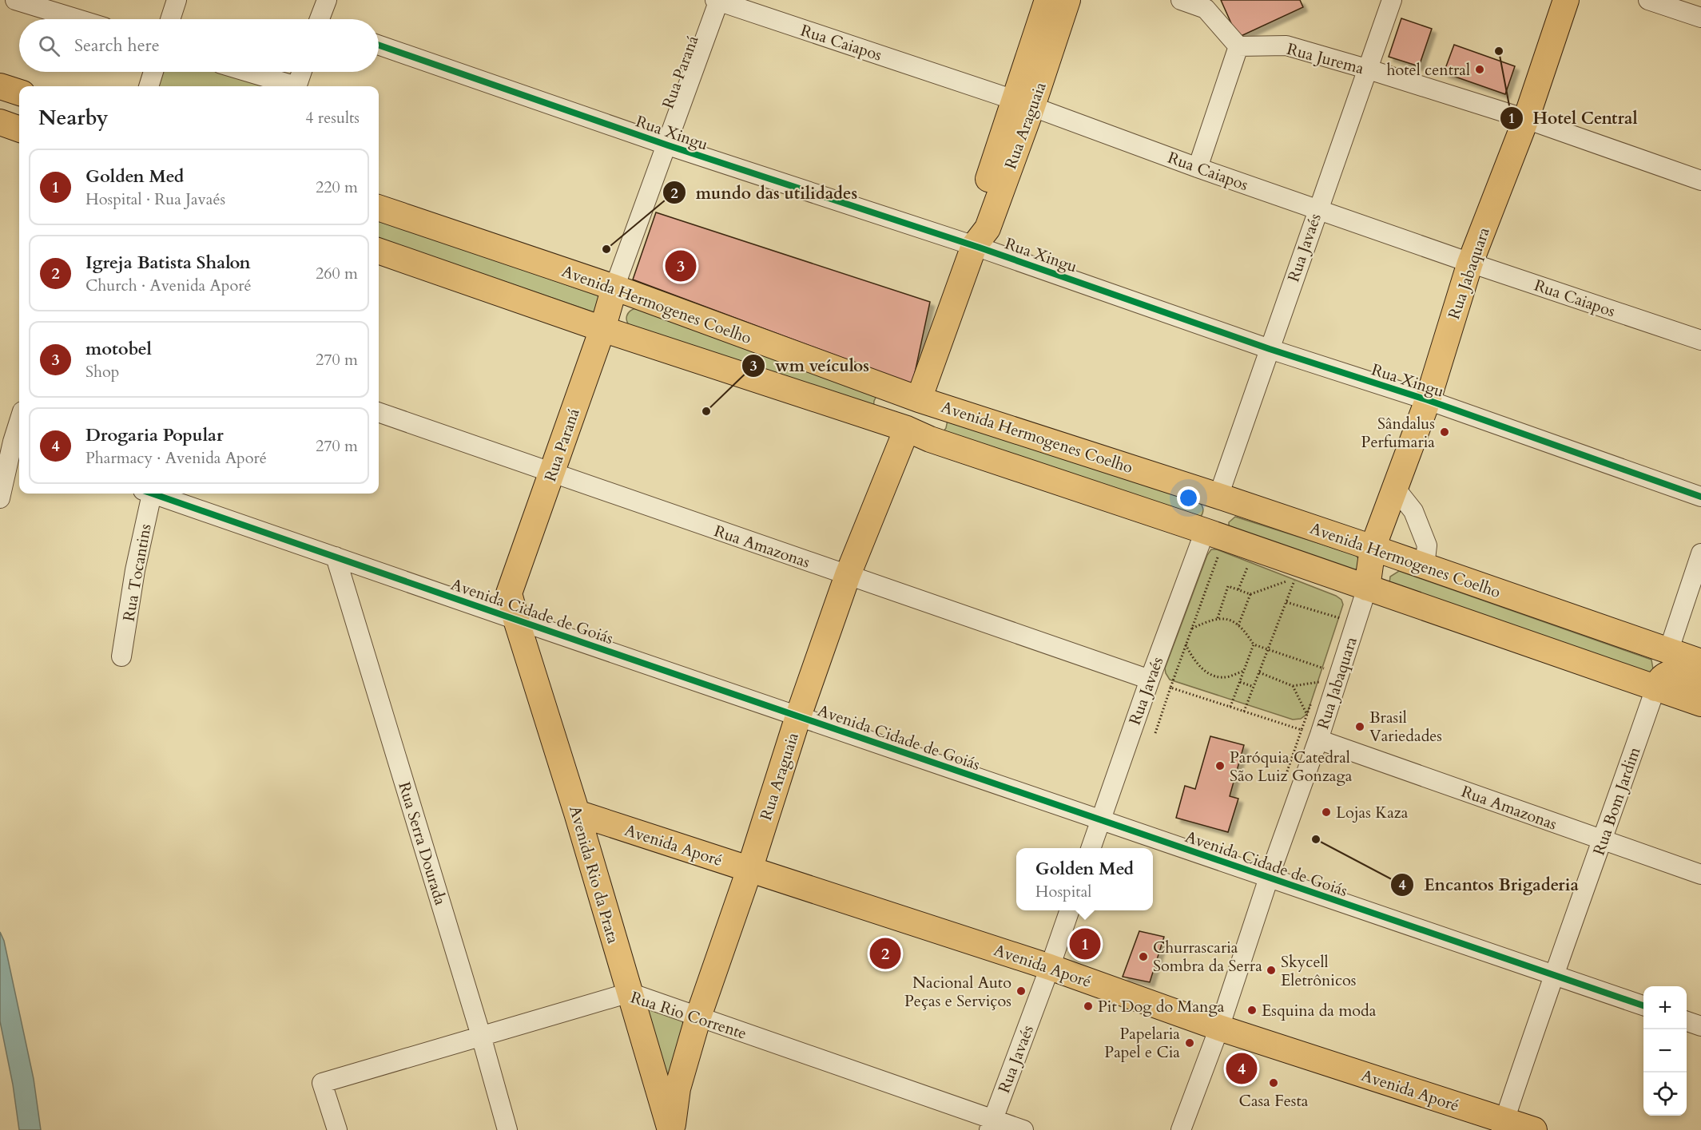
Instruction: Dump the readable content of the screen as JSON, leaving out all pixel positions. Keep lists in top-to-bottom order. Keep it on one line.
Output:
{"streets":{"main road":["Rua Paraná","Rua Araguaia","Rua Jabaquara","Avenida Hermogenes Coelho","Avenida Aporé","Avenida Rio da Prata"],"street":["Rua Caiapos","Rua Jurema","Rua Xingu","Rua Javaés","Rua Amazonas","Rua Tocantins","Avenida Cidade de Goiás","Rua Bom Jardim","Rua Serra Dourada","Rua Rio Corrente"]},"crossings":[["Rua Caiapos","Rua Paraná"],["Rua Caiapos","Rua Araguaia"],["Rua Caiapos","Rua Javaés"],["Rua Caiapos","Rua Jabaquara"],["Rua Jurema","Rua Javaés"],["Rua Jurema","Rua Jabaquara"],["Rua Paraná","Rua Xingu"],["Rua Paraná","Avenida Hermogenes Coelho"],["Rua Paraná","Rua Amazonas"],["Rua Paraná","Avenida Cidade de Goiás"],["Rua Paraná","Avenida Rio da Prata"],["Rua Araguaia","Rua Xingu"],["Rua Araguaia","Avenida Hermogenes Coelho"],["Rua Araguaia","Rua Amazonas"],["Rua Araguaia","Avenida Cidade de Goiás"],["Rua Araguaia","Avenida Aporé"],["Rua Araguaia","Avenida Rio da Prata"],["Rua Araguaia","Rua Rio Corrente"],["Rua Xingu","Rua Javaés"],["Rua Xingu","Rua Jabaquara"],["Rua Javaés","Avenida Hermogenes Coelho"],["Rua Javaés","Rua Amazonas"],["Rua Javaés","Avenida Cidade de Goiás"],["Rua Javaés","Avenida Aporé"],["Rua Javaés","Rua Rio Corrente"],["Rua Jabaquara","Avenida Hermogenes Coelho"],["Rua Jabaquara","Rua Amazonas"],["Rua Jabaquara","Avenida Cidade de Goiás"],["Rua Jabaquara","Avenida Aporé"],["Rua Amazonas","Rua Bom Jardim"],["Avenida Cidade de Goiás","Rua Bom Jardim"],["Avenida Cidade de Goiás","Rua Serra Dourada"],["Avenida Cidade de Goiás","Avenida Rio da Prata"],["Rua Bom Jardim","Avenida Aporé"],["Rua Serra Dourada","Rua Rio Corrente"],["Avenida Aporé","Avenida Rio da Prata"],["Avenida Rio da Prata","Rua Rio Corrente"]],"places":["Hotel Central","hotel central","mundo das utilidades","wm veículos","Sândalus Perfumaria","Brasil Variedades","Paróquia Catedral São Luiz Gonzaga","Lojas Kaza","Encantos Brigaderia","Churrascaria Sombra da Serra","Skycell Eletrônicos","Nacional Auto Peças e Serviços","Pit Dog do Manga","Esquina da moda","Papelaria Papel e Cia","Casa Festa"],"page":{"search":"Search here","heading":["Nearby","4 results"],"list":[{"mark":"1","name":"Golden Med","note":"Hospital · Rua Javaés","value":"220 m"},{"mark":"2","name":"Igreja Batista Shalon","note":"Church · Avenida Aporé","value":"260 m"},{"mark":"3","name":"motobel","note":"Shop","value":"270 m"},{"mark":"4","name":"Drogaria Popular","note":"Pharmacy · Avenida Aporé","value":"270 m"}],"pins":["3","1","2","4"],"popup":["Golden Med","Hospital"],"map_buttons":["+","−"]}}
